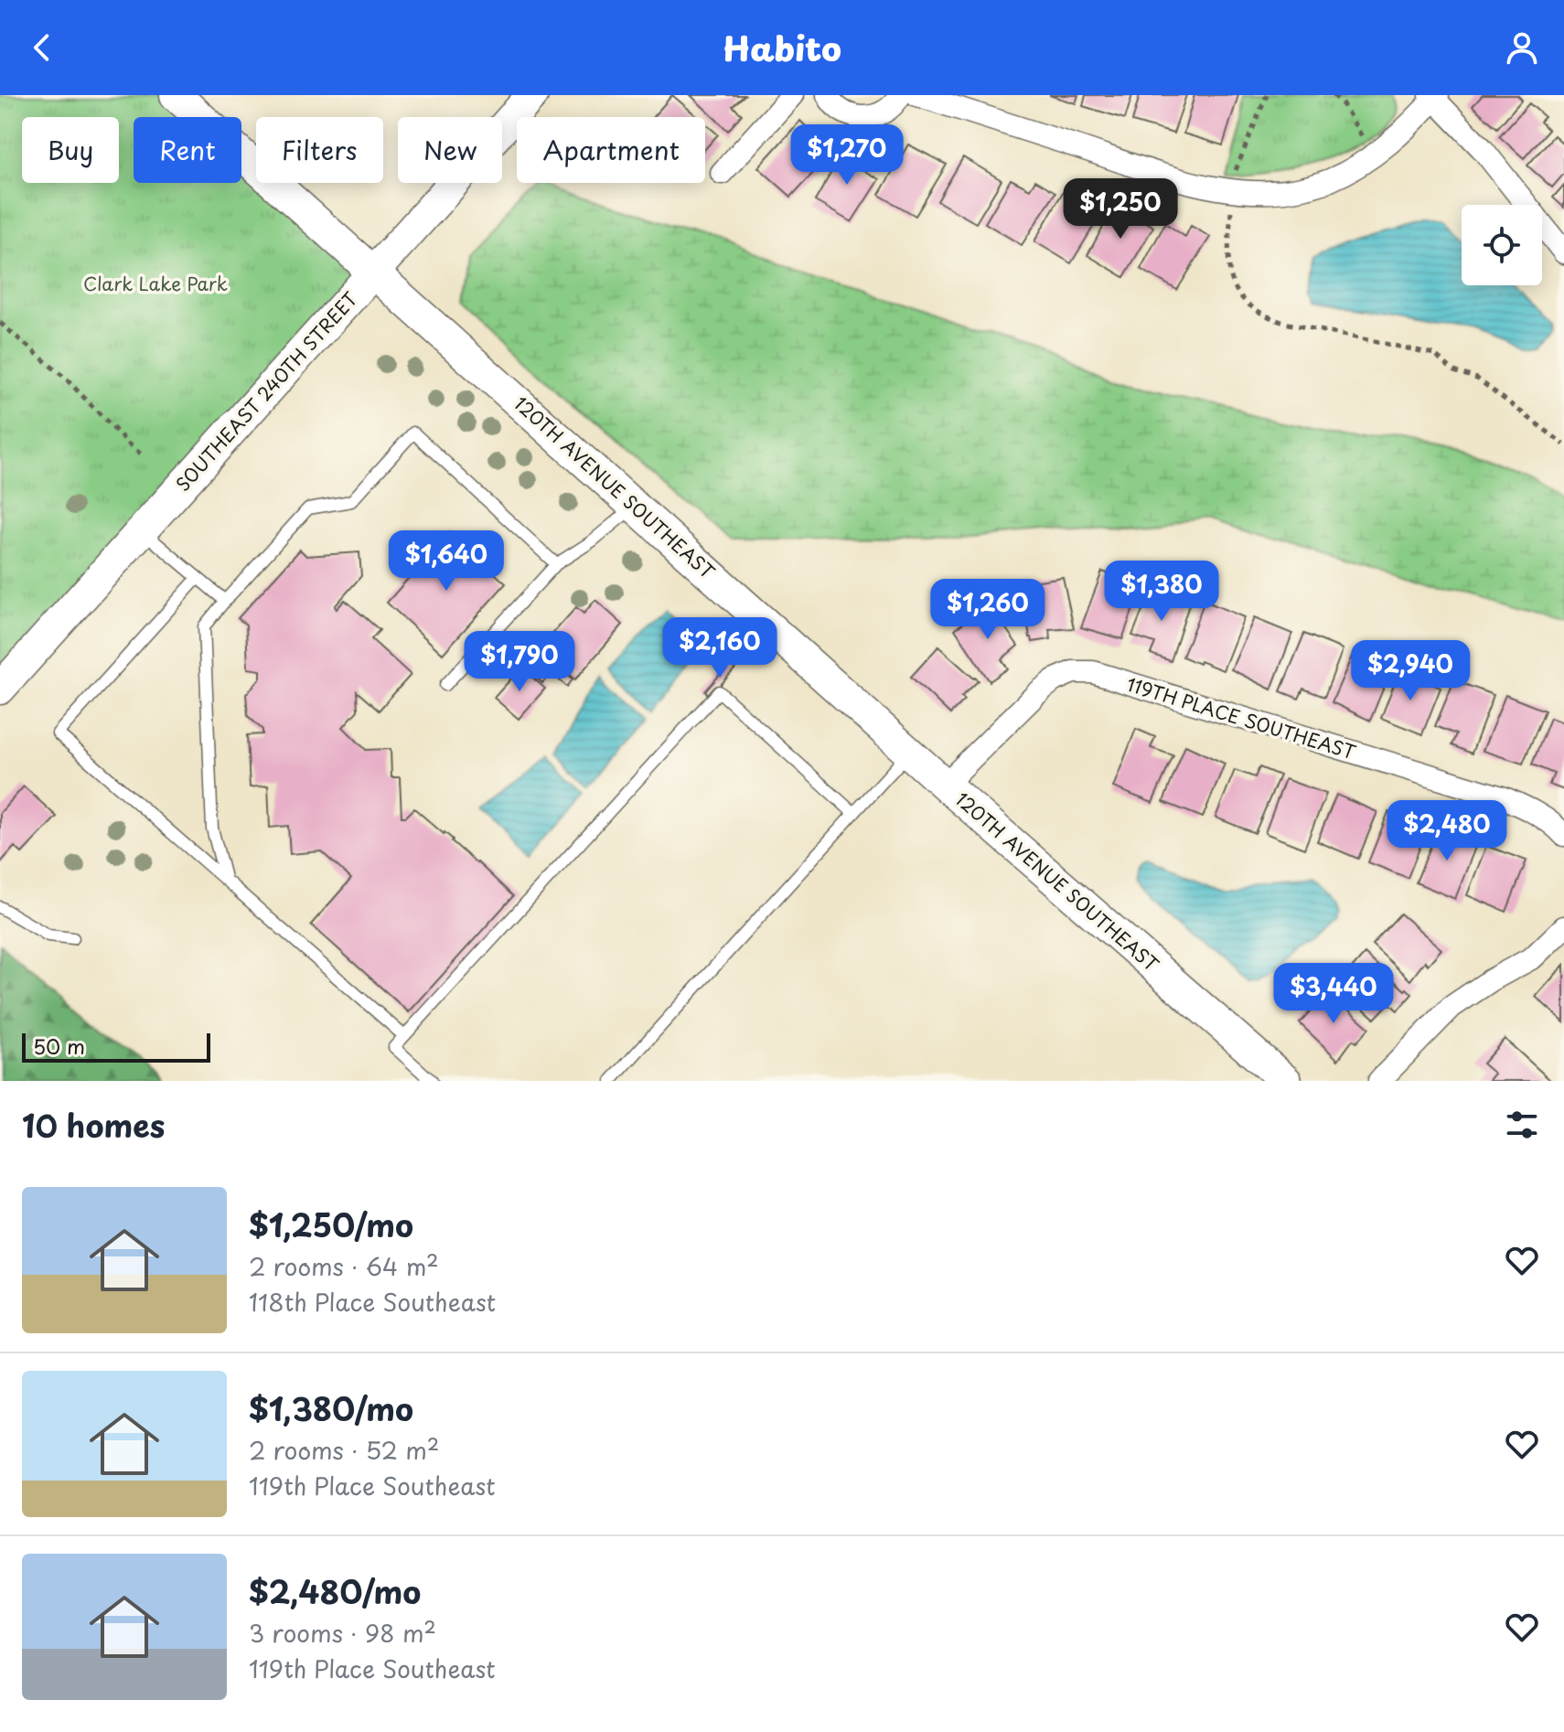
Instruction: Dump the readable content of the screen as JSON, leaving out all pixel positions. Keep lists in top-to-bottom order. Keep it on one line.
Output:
{"streets":{"street":["SOUTHEAST 240TH STREET","120TH AVENUE SOUTHEAST","119TH PLACE SOUTHEAST"]},"crossings":[["SOUTHEAST 240TH STREET","120TH AVENUE SOUTHEAST"],["120TH AVENUE SOUTHEAST","119TH PLACE SOUTHEAST"]],"parks":["Clark Lake Park"],"scale_bar":"50 m","page":{"header":"Habito","chip":["Buy","Rent","Filters","New","Apartment"],"price":["$1,270","$1,250","$1,640","$1,380","$1,260","$2,160","$1,790","$2,940","$2,480","$3,440"],"scale":"50 m","heading":"10 homes","list":[{"name":"$1,250/mo","note":"2 rooms · 64 m² · 118th Place Southeast"},{"name":"$1,380/mo","note":"2 rooms · 52 m² · 119th Place Southeast"},{"name":"$2,480/mo","note":"3 rooms · 98 m² · 119th Place Southeast"}]}}
